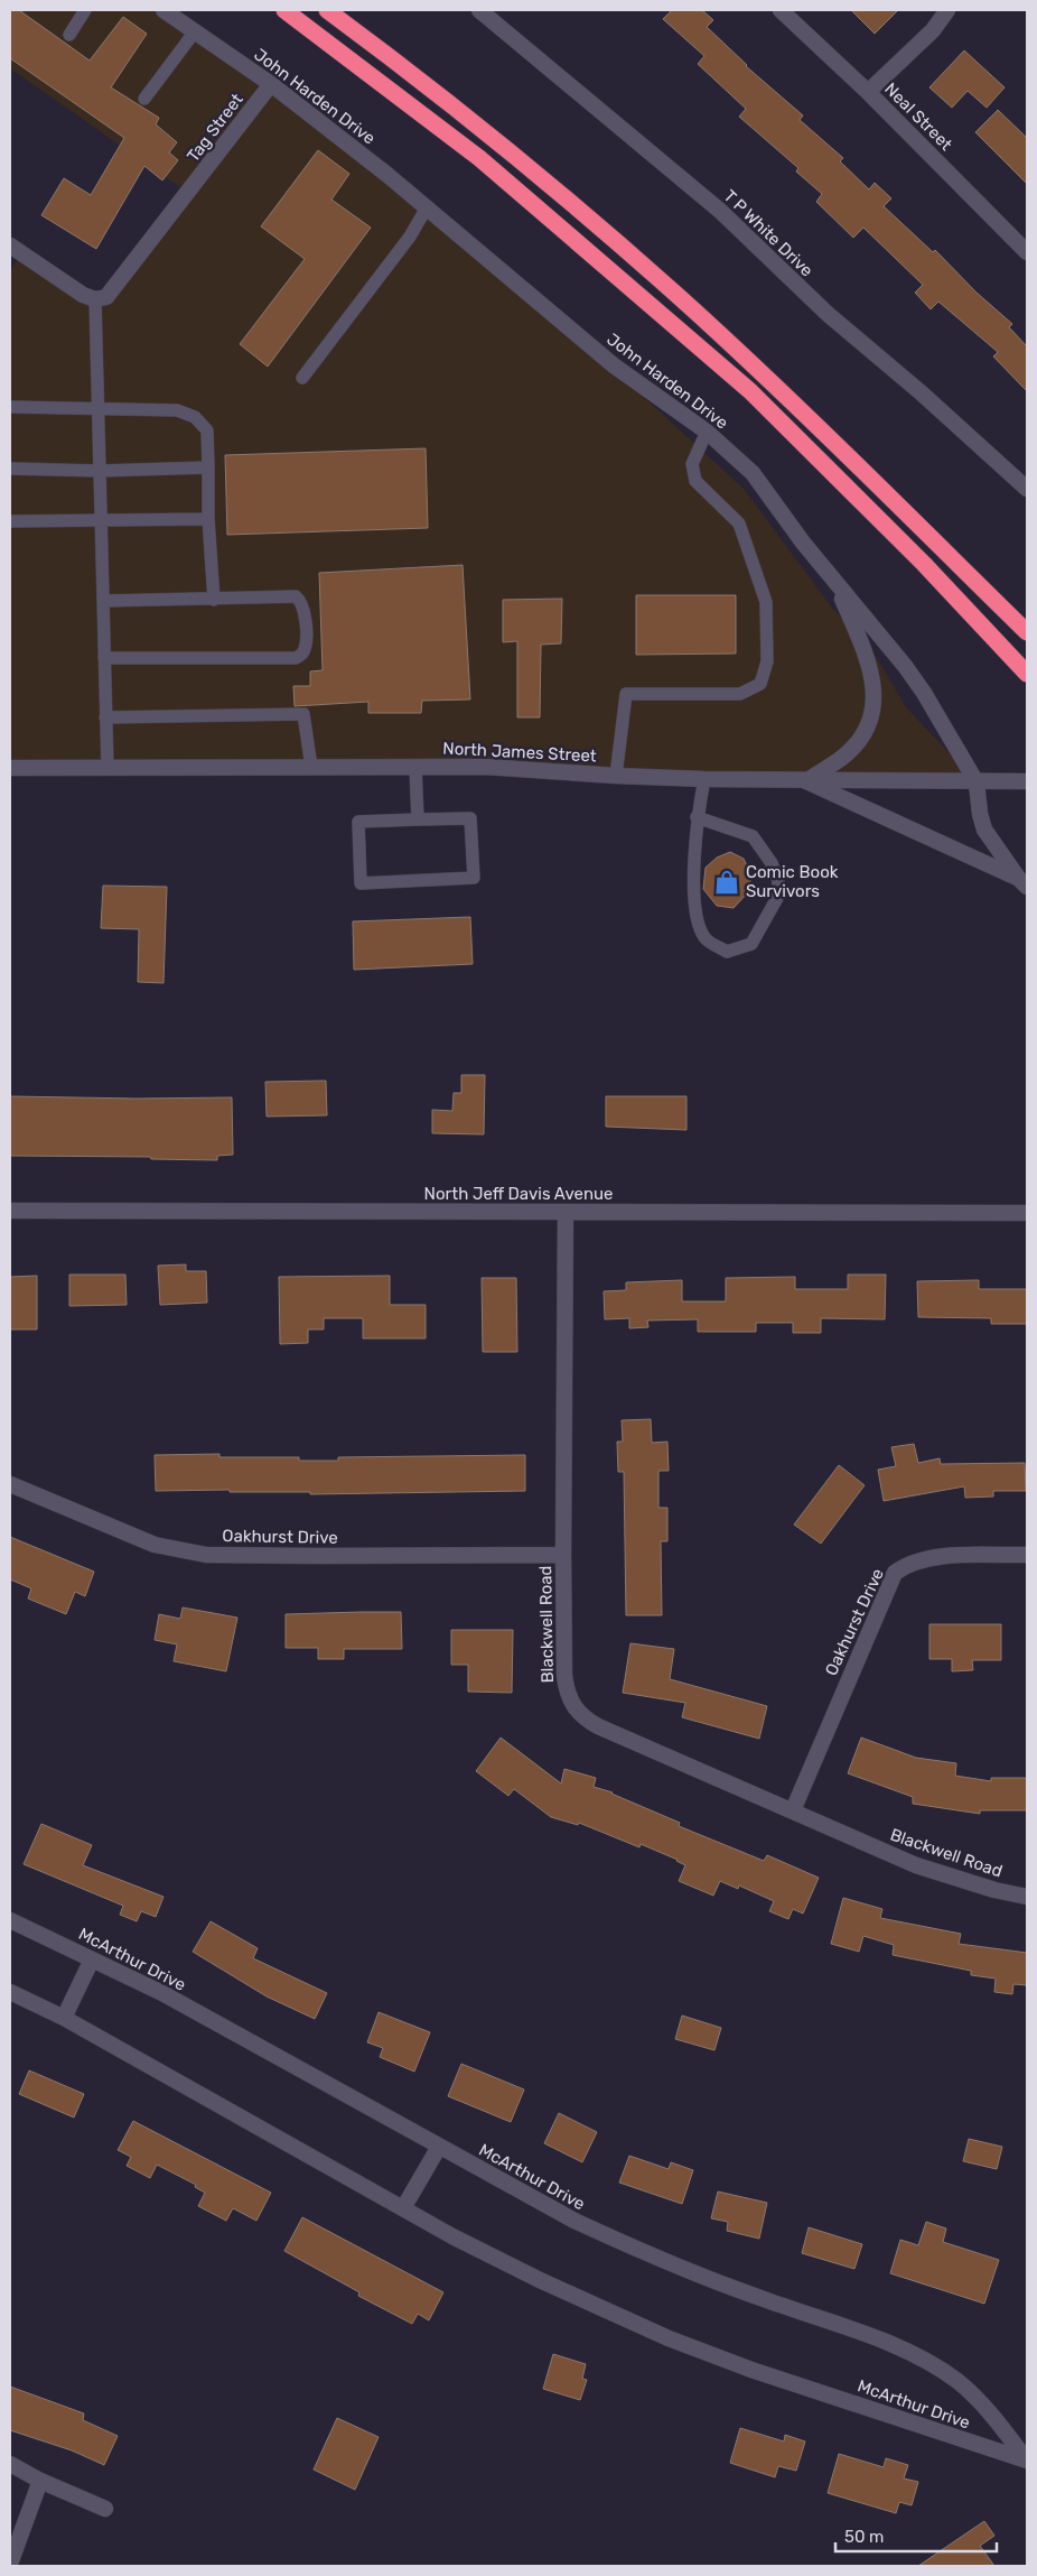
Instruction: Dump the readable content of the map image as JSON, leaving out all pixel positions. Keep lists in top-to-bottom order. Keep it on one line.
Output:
{"streets":{"street":["John Harden Drive","Neal Street","Tag Street","T P White Drive","North James Street","North Jeff Davis Avenue","Oakhurst Drive","Blackwell Road","McArthur Drive"]},"crossings":[["John Harden Drive","Tag Street"],["John Harden Drive","North James Street"],["North Jeff Davis Avenue","Blackwell Road"],["Oakhurst Drive","Blackwell Road"]],"places":{"shop":["Comic Book Survivors"]},"scale_bar":"50 m"}
